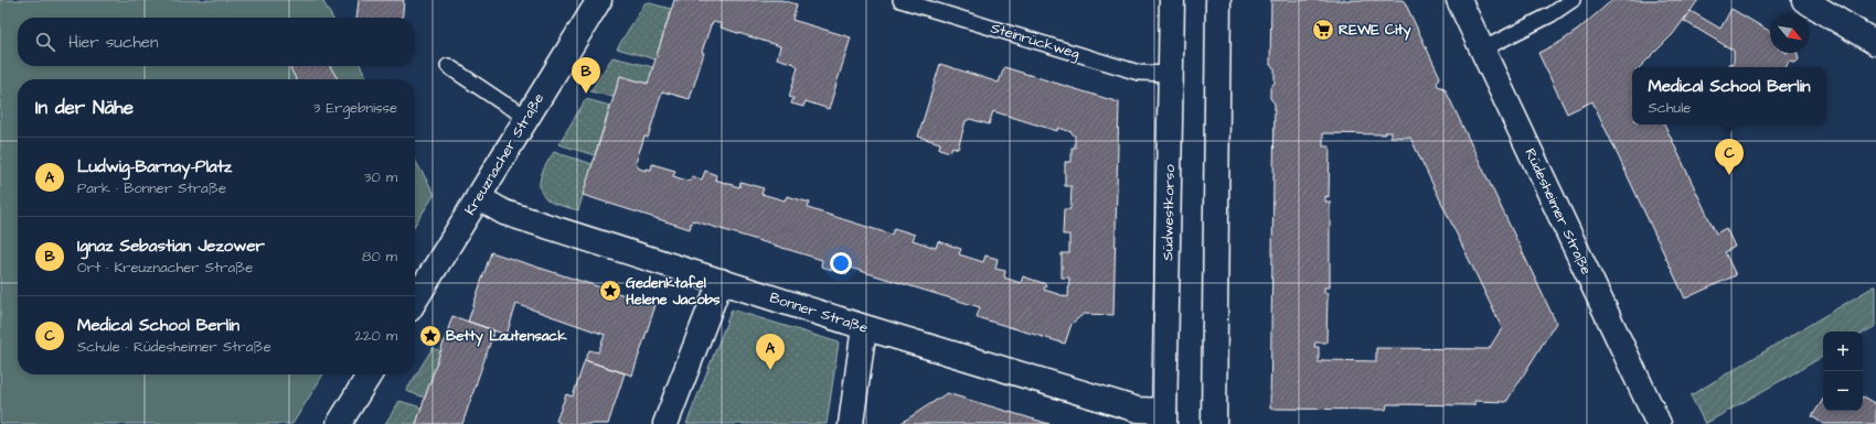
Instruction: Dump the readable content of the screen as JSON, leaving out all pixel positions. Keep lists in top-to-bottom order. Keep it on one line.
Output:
{"streets":{"street":["Kreuznacher Straße","Rüdesheimer Straße","Südwestkorso","Bonner Straße"],"lane":["Steinrückweg"]},"crossings":[["Steinrückweg","Südwestkorso"],["Kreuznacher Straße","Bonner Straße"],["Südwestkorso","Bonner Straße"]],"places":{"supermarket":["REWE City"],"place":["Gedenktafel Helene Jacobs","Betty Lautensack"]},"north":"bottom right","page":{"search":"Hier suchen","pins":["B","C","A"],"popup":["Medical School Berlin","Schule"],"heading":["In der Nähe","3 Ergebnisse"],"list":[{"mark":"A","name":"Ludwig-Barnay-Platz","note":"Park · Bonner Straße","value":"30 m"},{"mark":"B","name":"Ignaz Sebastian Jezower","note":"Ort · Kreuznacher Straße","value":"80 m"},{"mark":"C","name":"Medical School Berlin","note":"Schule · Rüdesheimer Straße","value":"220 m"}],"map_buttons":["+","−"]}}
